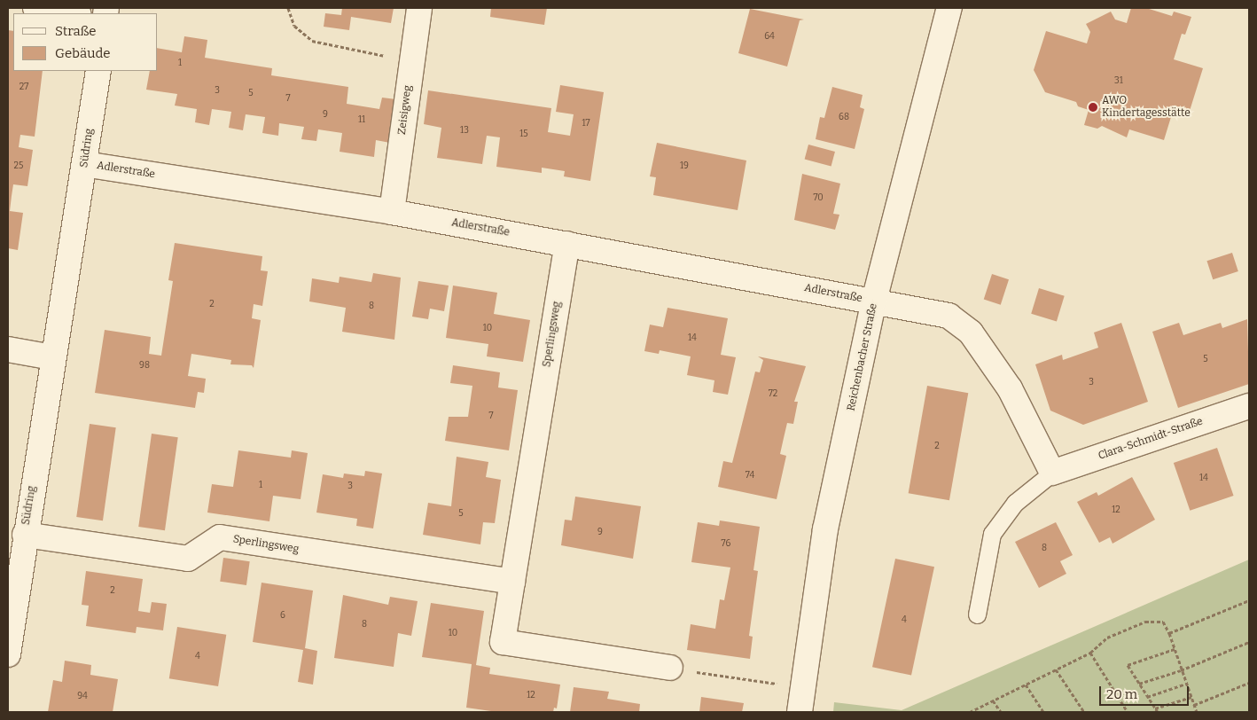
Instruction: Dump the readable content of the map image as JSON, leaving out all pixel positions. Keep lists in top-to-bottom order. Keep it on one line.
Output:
{"streets":{"street":["Zeisigweg","Südring","Adlerstraße","Sperlingsweg","Reichenbacher Straße","Clara-Schmidt-Straße"]},"crossings":[["Zeisigweg","Adlerstraße"],["Südring","Adlerstraße"],["Südring","Sperlingsweg"],["Adlerstraße","Sperlingsweg"],["Adlerstraße","Reichenbacher Straße"]],"places":["AWO Kindertagesstätte"],"house_numbers":["64","1","31","27","3","5","7","9","68","11","17","13","15","25","19","70","2","8","10","14","5","98","3","72","7","2","74","14","1","3","12","5","9","76","8","2","6","4","8","10","4","12","94"],"legend":["Straße","Gebäude"],"scale_bar":"20 m"}
